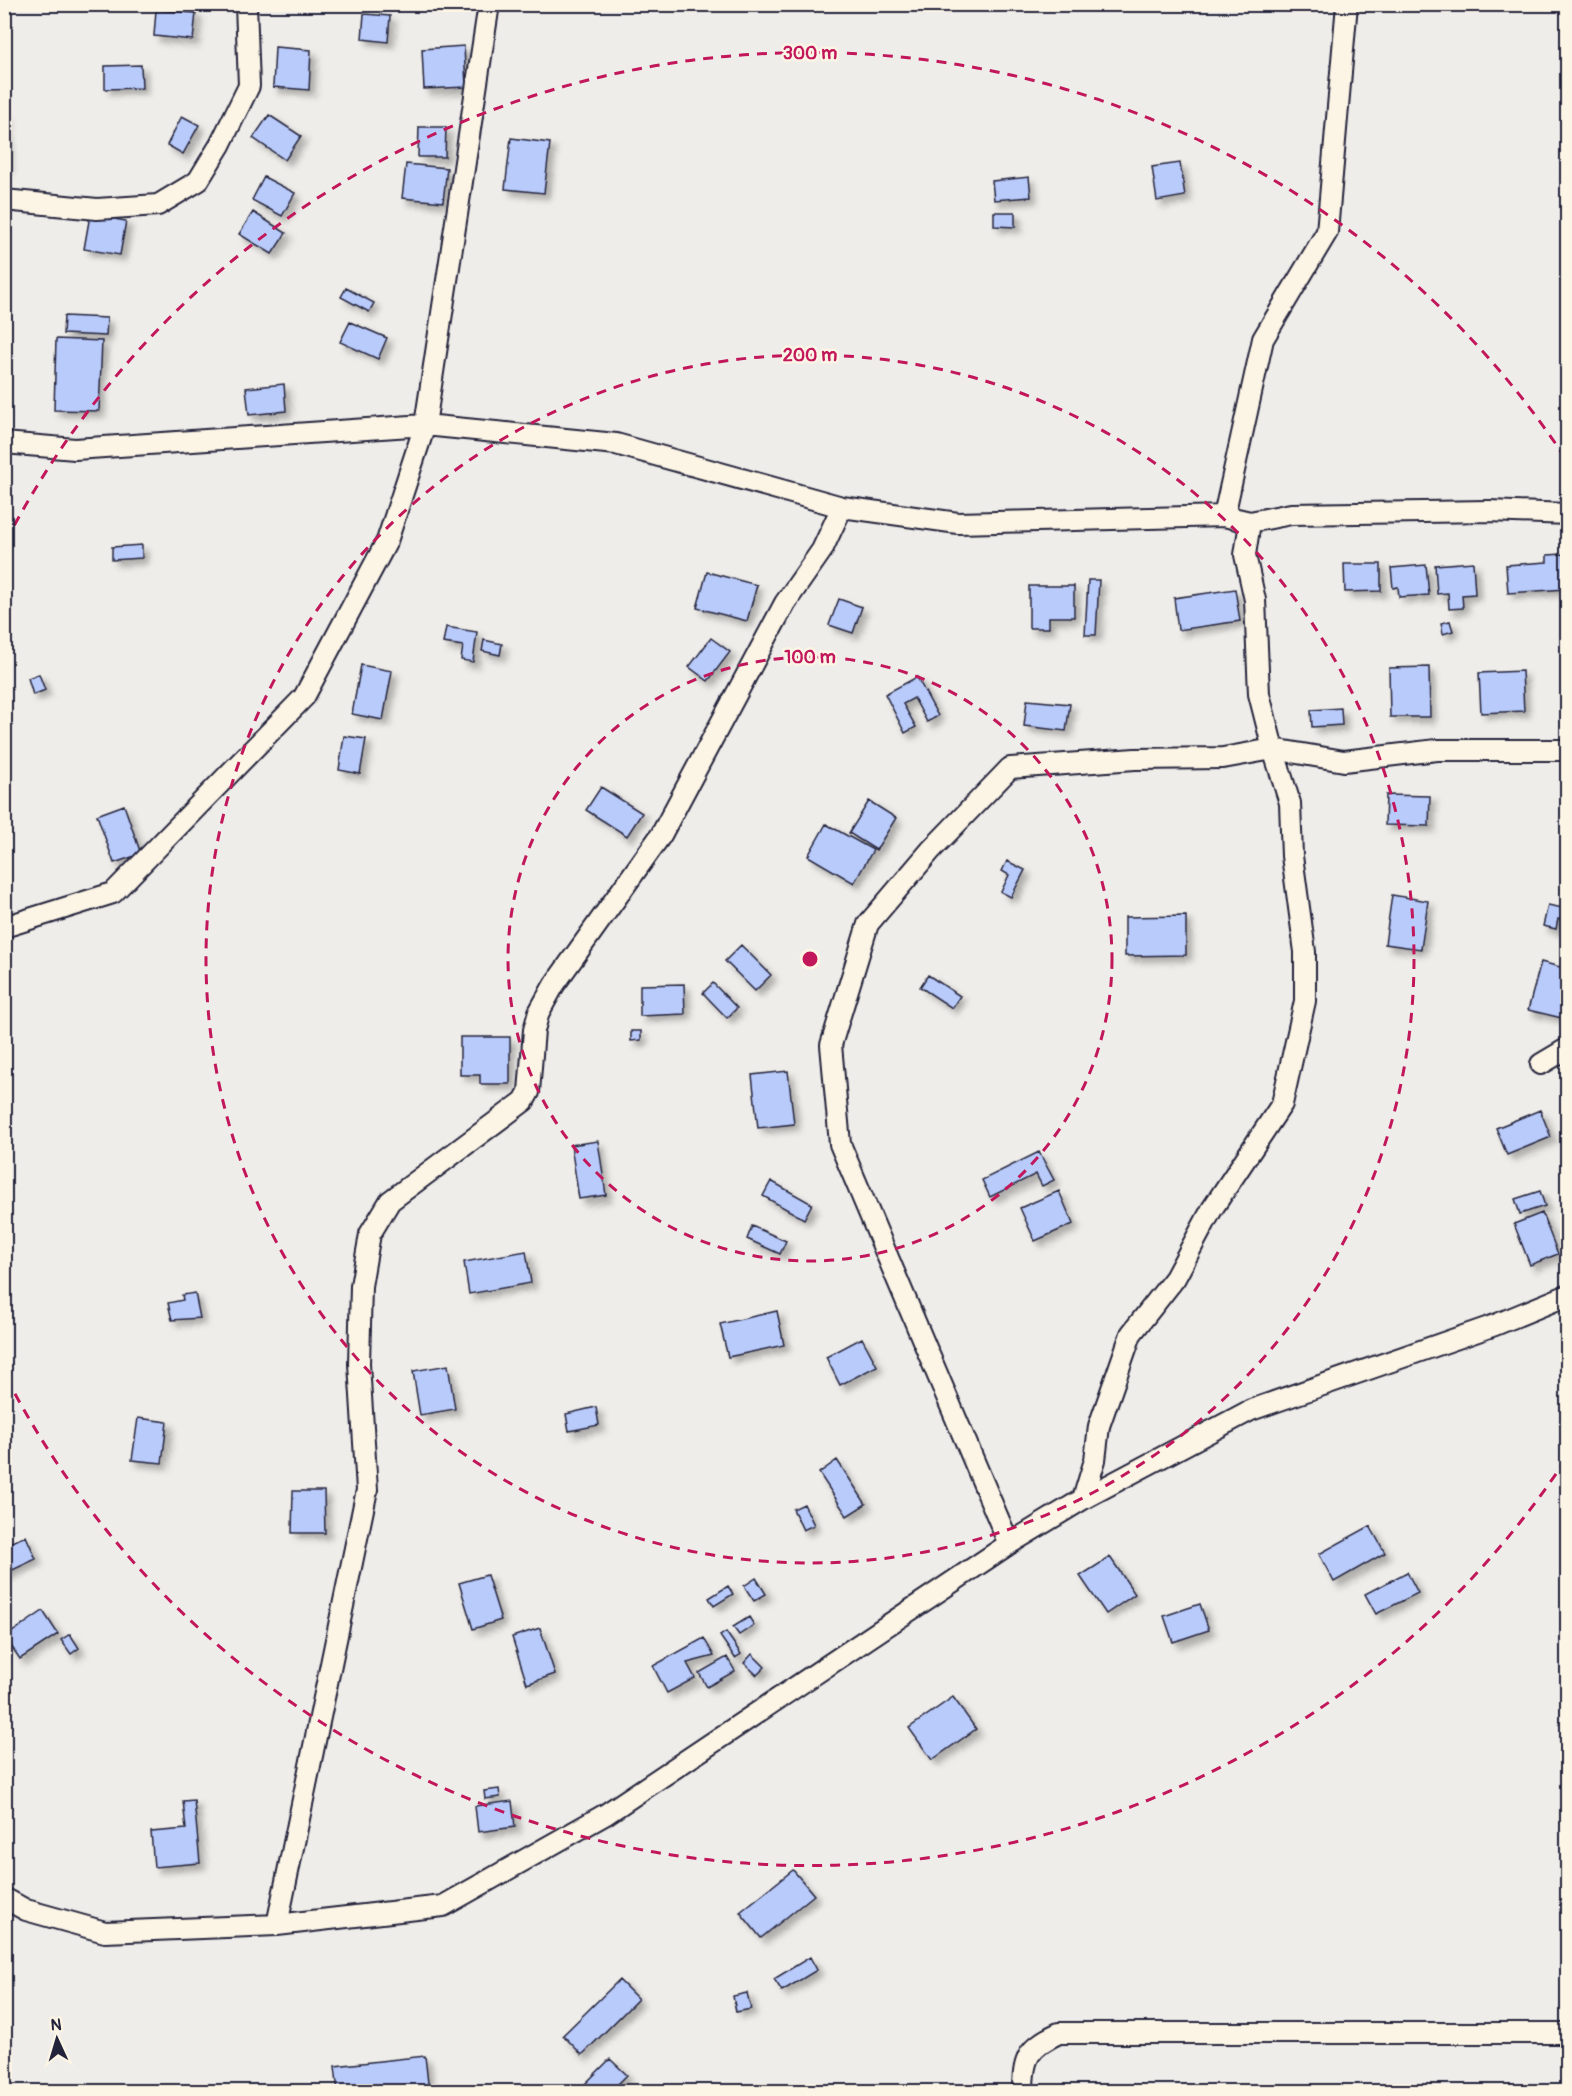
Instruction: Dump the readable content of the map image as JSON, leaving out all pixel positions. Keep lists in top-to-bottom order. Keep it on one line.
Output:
{"north":"top","rings":["300 m","200 m","100 m"]}
